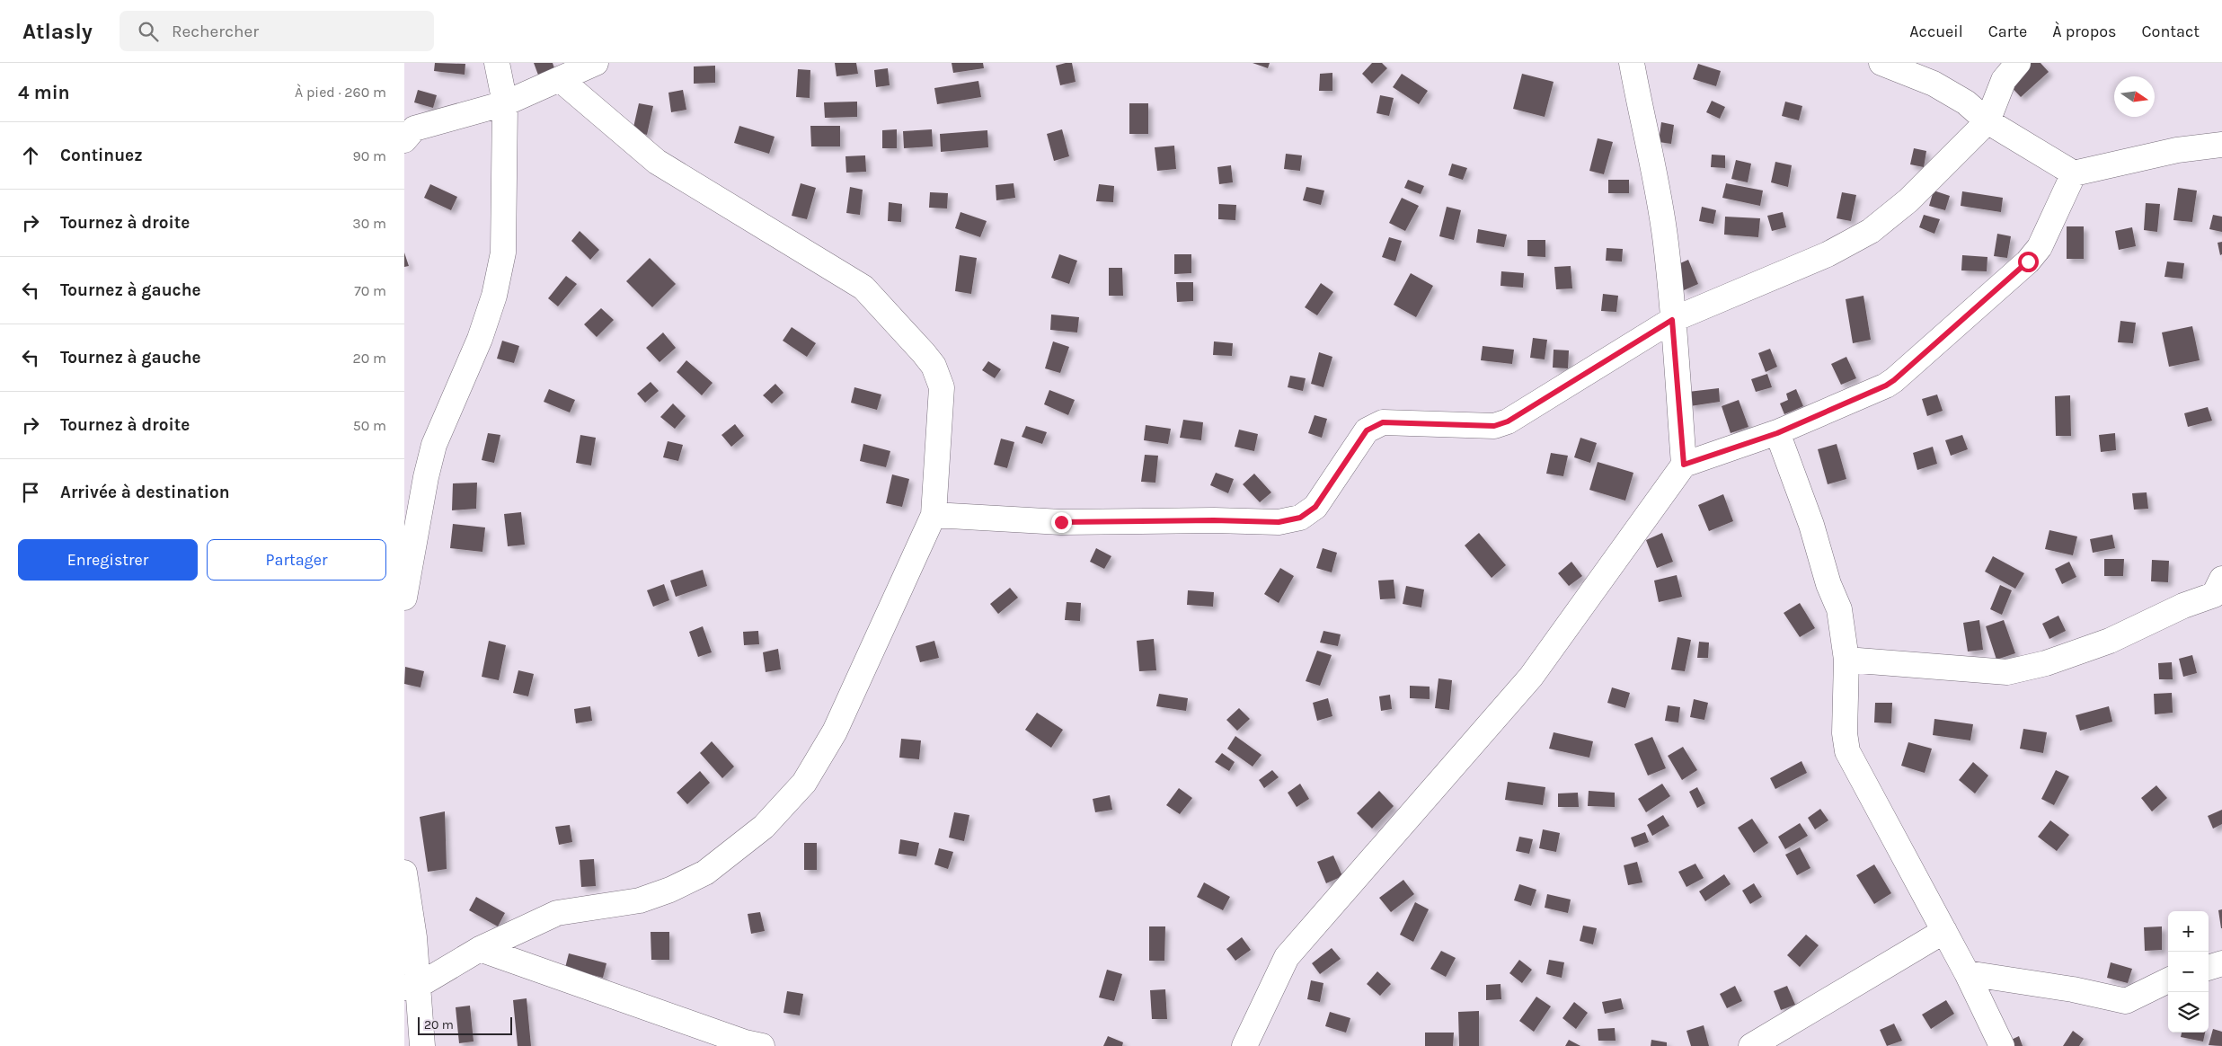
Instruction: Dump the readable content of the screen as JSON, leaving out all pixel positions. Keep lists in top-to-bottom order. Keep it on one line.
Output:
{"scale_bar":"20 m","north":"right","page":{"header":"Atlasly","search":"Rechercher","nav":["Accueil","Carte","À propos","Contact"],"heading":["4 min","À pied · 260 m"],"list":[["Continuez","90 m"],["Tournez à droite","30 m"],["Tournez à gauche","70 m"],["Tournez à gauche","20 m"],["Tournez à droite","50 m"],"Arrivée à destination"],"buttons":["Enregistrer","Partager"],"map_buttons":["+","−"],"scale":"20 m"}}
